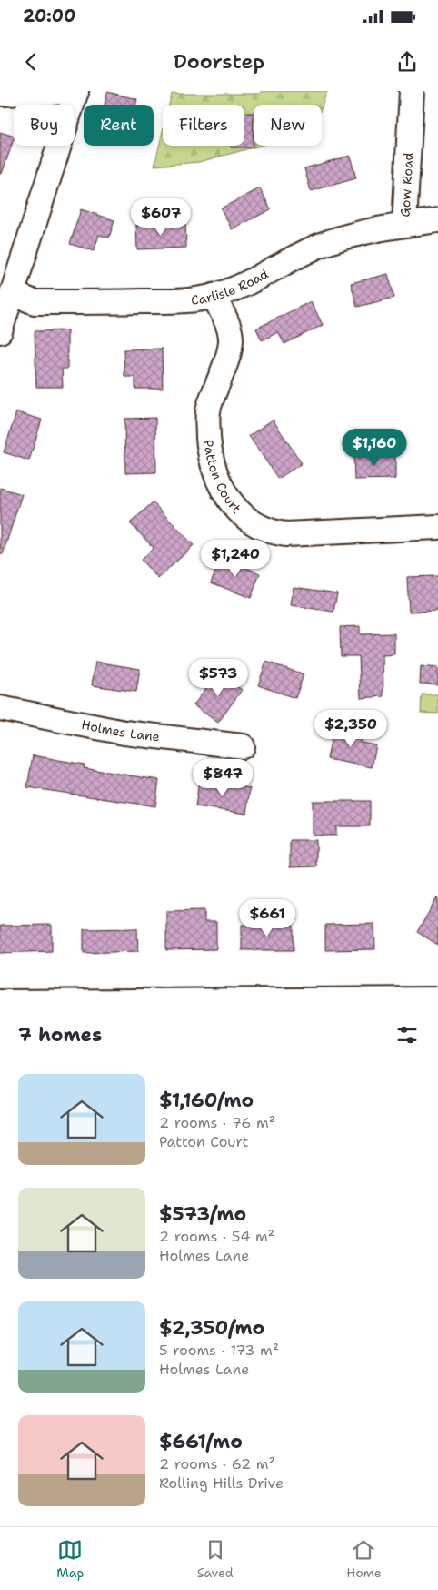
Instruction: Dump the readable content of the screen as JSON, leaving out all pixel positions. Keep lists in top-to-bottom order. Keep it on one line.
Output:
{"streets":{"street":["Gow Road","Carlisle Road","Patton Court","Holmes Lane"]},"crossings":[["Gow Road","Carlisle Road"],["Carlisle Road","Patton Court"]],"page":{"status":"20:00","header":"Doorstep","chip":["Buy","Rent","Filters","New"],"price":["$607","$1,160","$1,240","$573","$2,350","$847","$661"],"heading":"7 homes","list":[{"name":"$1,160/mo","note":"2 rooms · 76 m² · Patton Court"},{"name":"$573/mo","note":"2 rooms · 54 m² · Holmes Lane"},{"name":"$2,350/mo","note":"5 rooms · 173 m² · Holmes Lane"},{"name":"$661/mo","note":"2 rooms · 62 m² · Rolling Hills Drive"}],"tabs":["Map","Saved","Home"]}}
